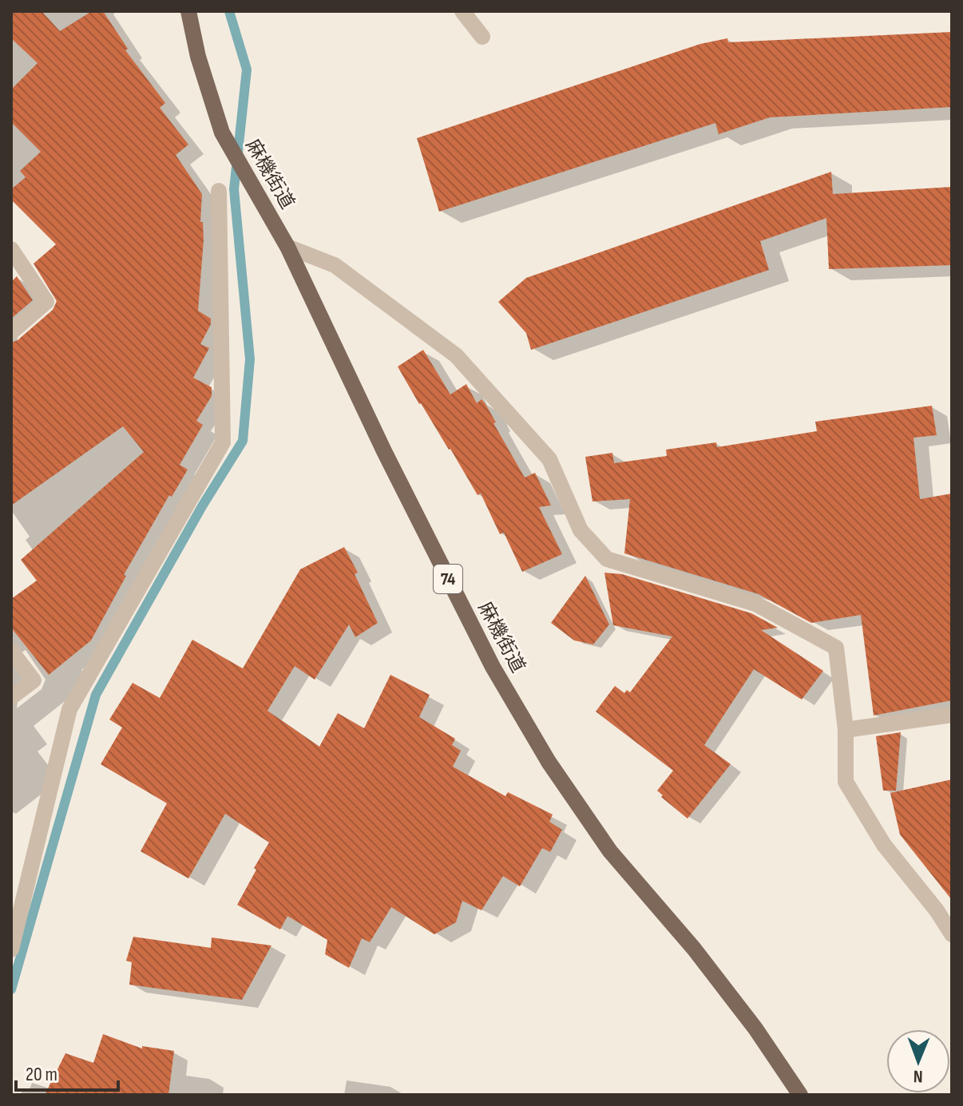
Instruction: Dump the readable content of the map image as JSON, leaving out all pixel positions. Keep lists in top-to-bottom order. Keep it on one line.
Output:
{"streets":{"main road":["麻機街道","74"]},"scale_bar":"20 m","north":"bottom"}
